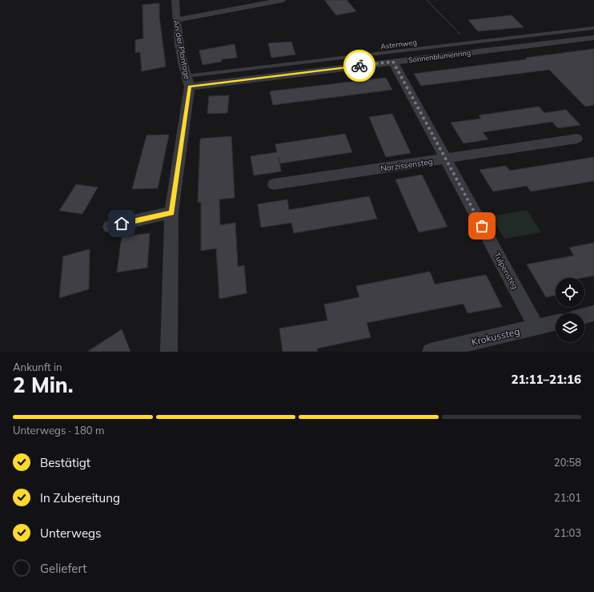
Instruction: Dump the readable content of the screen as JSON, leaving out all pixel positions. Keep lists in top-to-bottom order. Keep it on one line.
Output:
{"streets":{"street":["An der Plantage","Sonnenblumenring","Narzissensteg","Tulpensteg","Krokussteg"],"lane":["Asternweg"]},"crossings":[["Asternweg","An der Plantage"],["Asternweg","Sonnenblumenring"],["An der Plantage","Sonnenblumenring"],["Sonnenblumenring","Tulpensteg"],["Narzissensteg","Tulpensteg"],["Tulpensteg","Krokussteg"]],"page":{"heading":["2 Min.","Ankunft in","21:11–21:16"],"bar":"Unterwegs · 180 m","list":[["Bestätigt","20:58"],["In Zubereitung","21:01"],["Unterwegs","21:03"],"Geliefert"]}}
